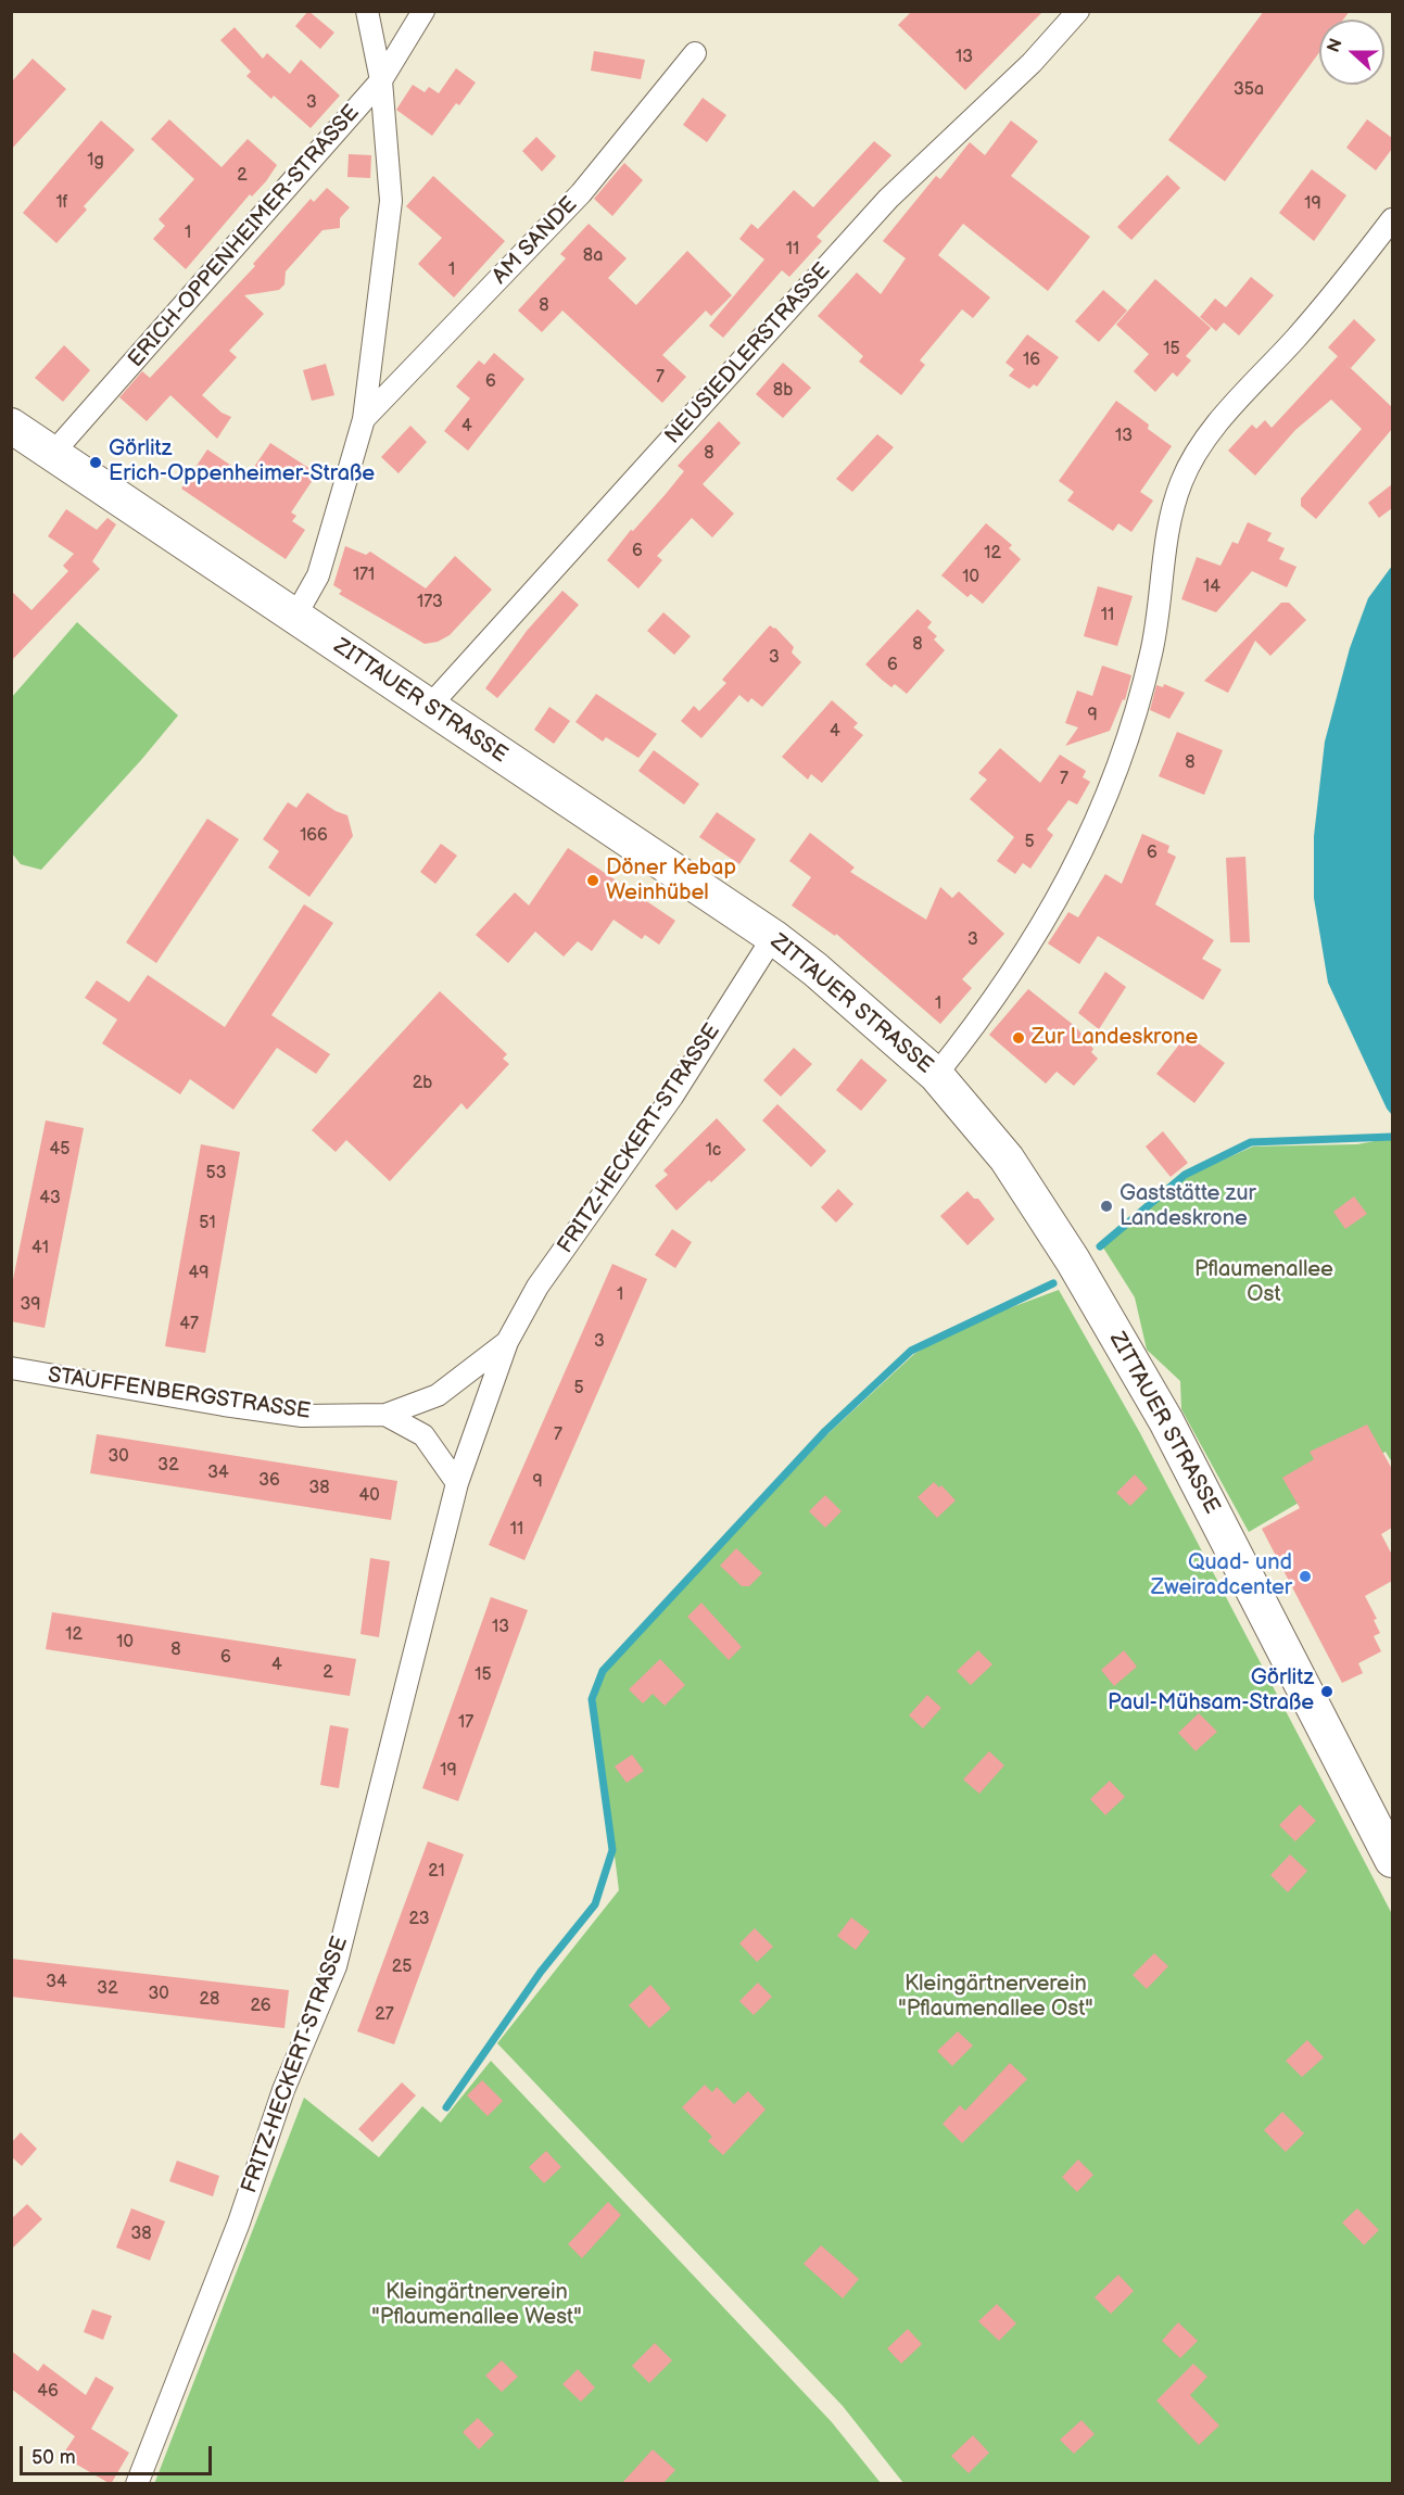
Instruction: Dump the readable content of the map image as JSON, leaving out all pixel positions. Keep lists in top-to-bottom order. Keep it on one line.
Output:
{"streets":{"main road":["ZITTAUER STRASSE"],"street":["ERICH-OPPENHEIMER-STRASSE","AM SANDE","NEUSIEDLERSTRASSE","FRITZ-HECKERT-STRASSE","STAUFFENBERGSTRASSE"]},"crossings":[["ERICH-OPPENHEIMER-STRASSE","AM SANDE"],["ERICH-OPPENHEIMER-STRASSE","ZITTAUER STRASSE"],["AM SANDE","ZITTAUER STRASSE"],["NEUSIEDLERSTRASSE","ZITTAUER STRASSE"],["ZITTAUER STRASSE","FRITZ-HECKERT-STRASSE"],["FRITZ-HECKERT-STRASSE","STAUFFENBERGSTRASSE"]],"parks":["Pflaumenallee Ost","Kleingärtnerverein \"Pflaumenallee Ost\"","Kleingärtnerverein \"Pflaumenallee West\""],"places":["Görlitz Erich-Oppenheimer-Straße","Döner Kebap Weinhübel","Zur Landeskrone","Gaststätte zur Landeskrone","Quad- und Zweiradcenter","Görlitz Paul-Mühsam-Straße"],"house_numbers":["13","35a","3","1g","2","1f","19","1","11","8a","1","8","15","16","7","6","8b","4","13","8","6","12","171","10","14","173","11","8","3","6","9","4","8","7","166","5","6","3","1","2b","45","1c","53","43","51","41","49","1","39","47","3","5","7","30","32","34","36","9","38","40","11","13","12","10","8","6","4","2","15","17","19","21","23","25","34","32","30","28","26","27","38","46"],"scale_bar":"50 m","north":"left"}
